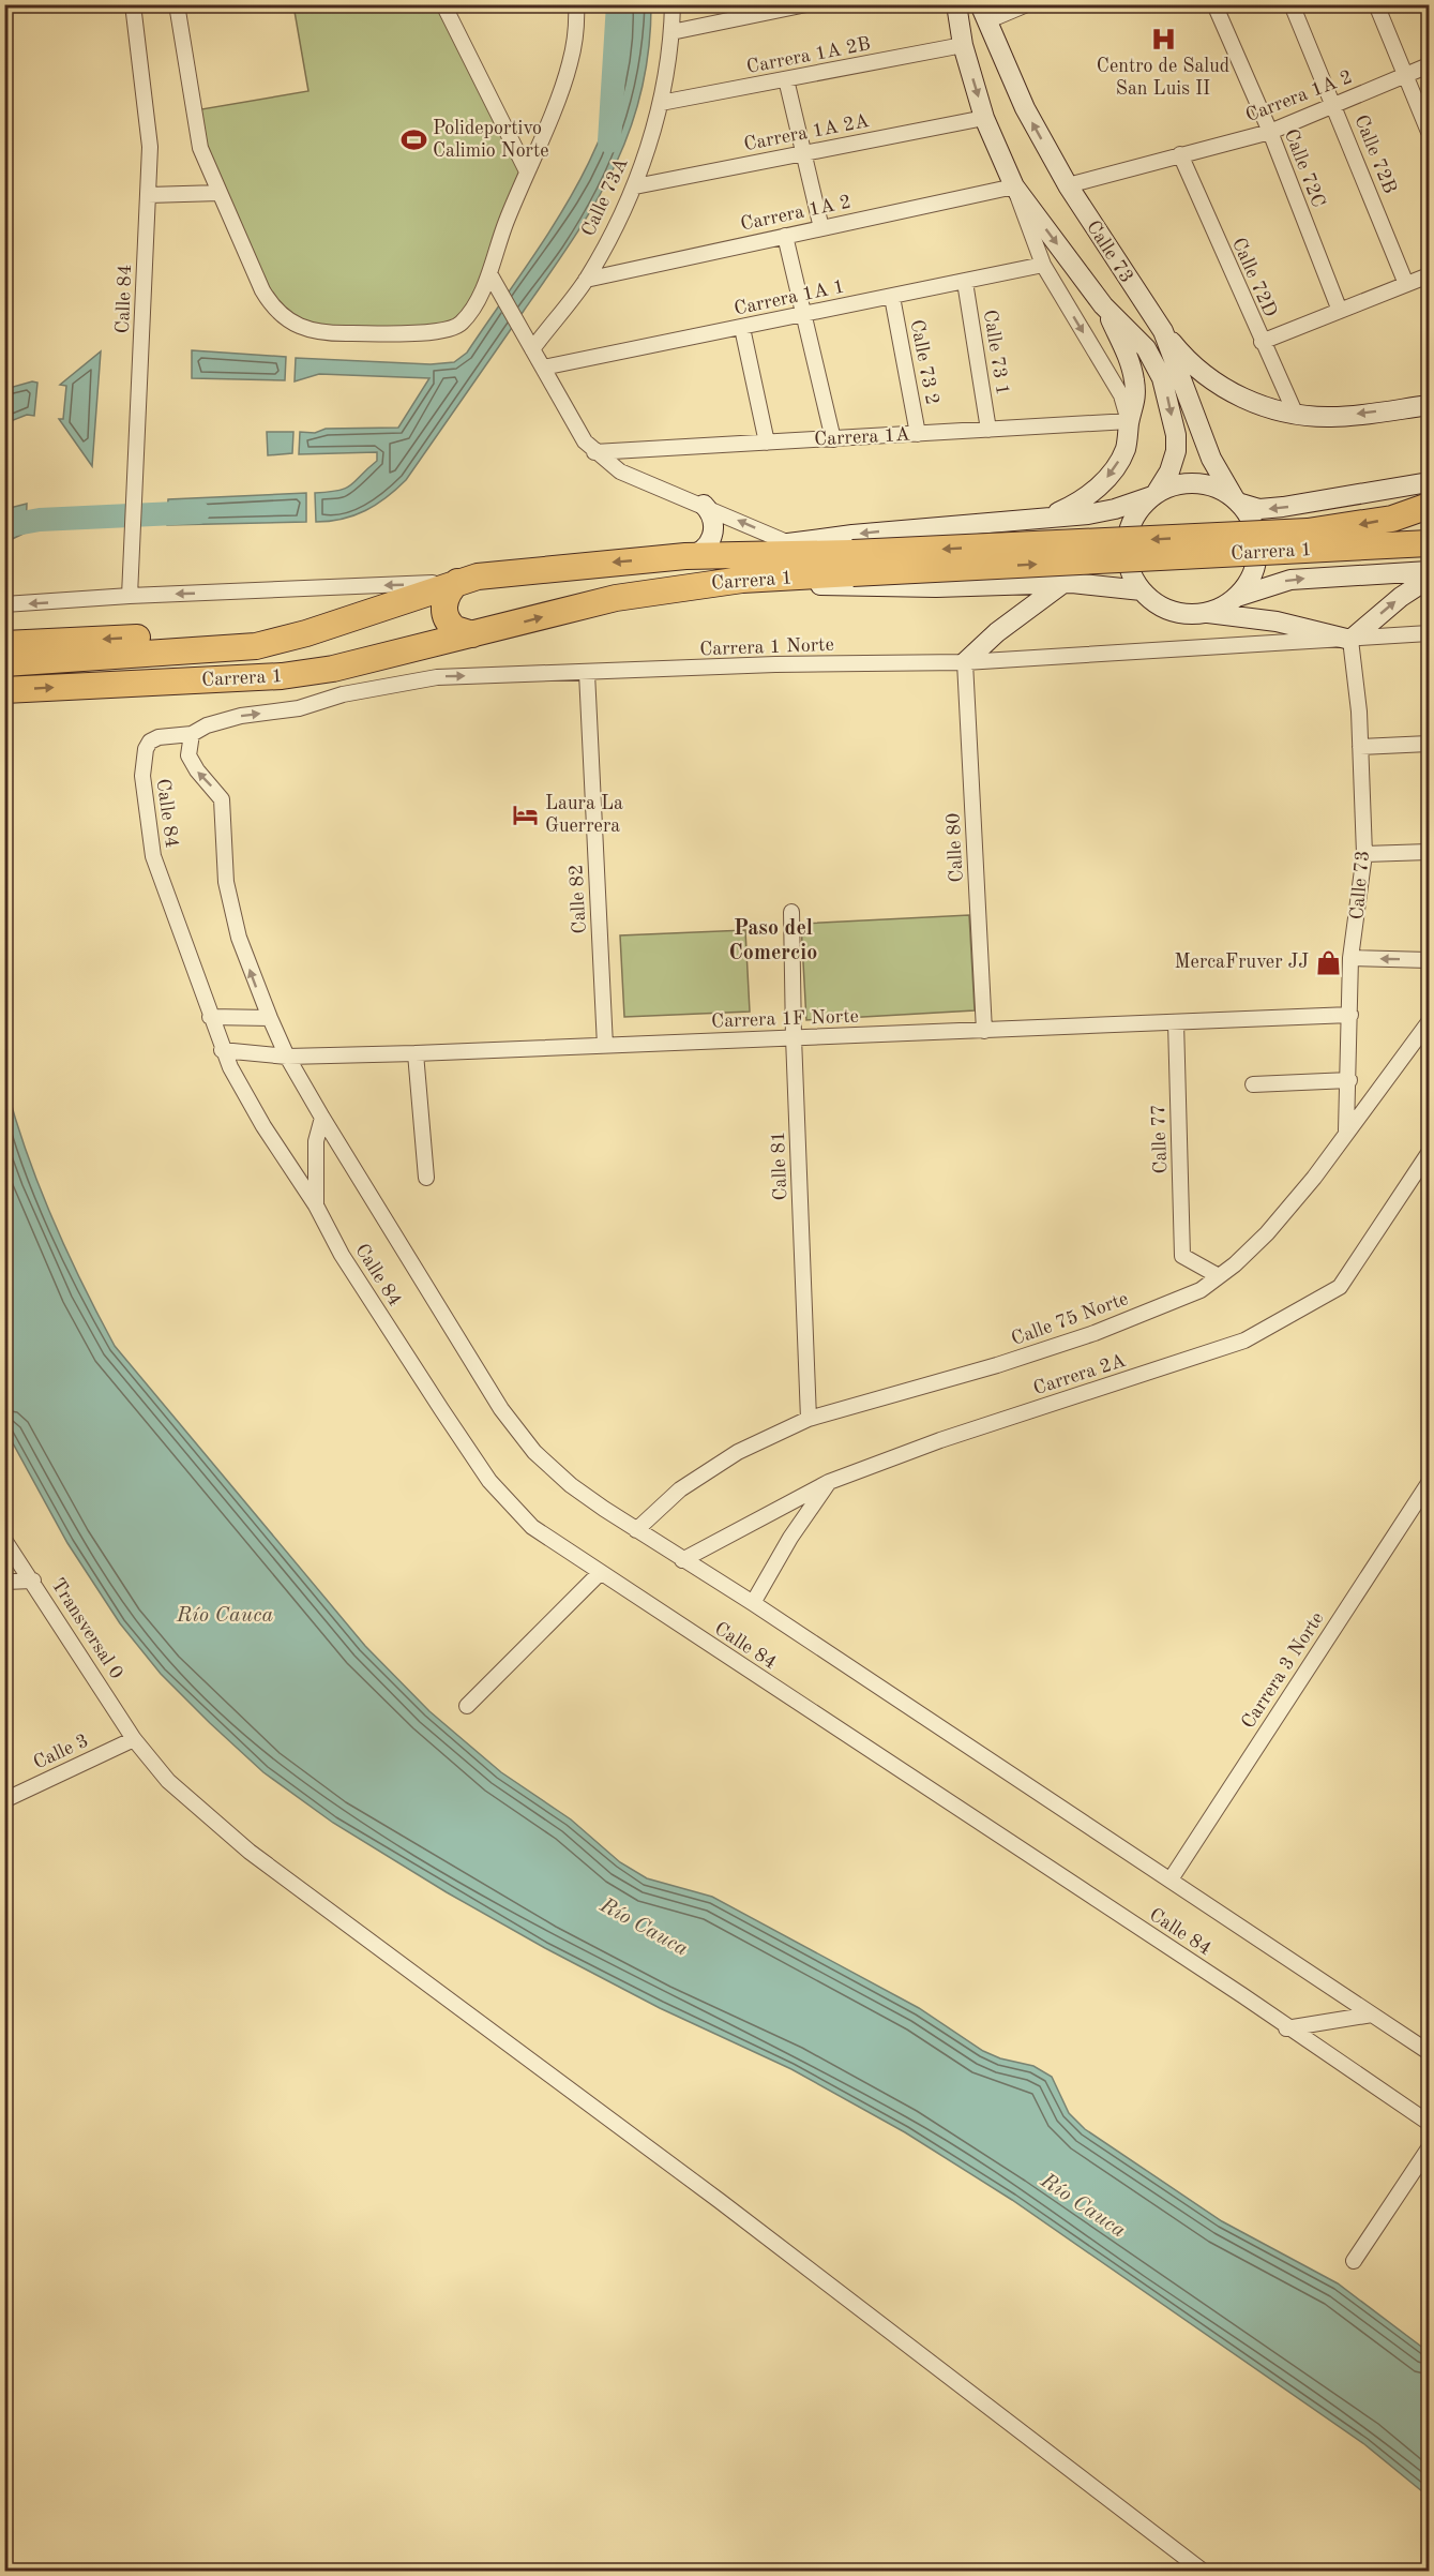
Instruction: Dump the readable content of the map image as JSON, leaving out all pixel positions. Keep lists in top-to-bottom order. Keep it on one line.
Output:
{"streets":{"highway":["Carrera 1"],"main road":["Calle 73"],"street":["Carrera 1A 2B","Carrera 1A 2","Carrera 1A 2A","Calle 72B","Calle 72C","Calle 73A","Calle 72D","Carrera 1A 1","Calle 84","Calle 73 1","Calle 73 2","Carrera 1A","Carrera 1 Norte","Calle 80","Calle 82","Carrera 1F Norte","Calle 77","Calle 81","Calle 75 Norte","Carrera 2A","Transversal 0","Carrera 3 Norte","Calle 3"]},"crossings":[["Carrera 1A 2B","Calle 73A"],["Carrera 1A 2B","Calle 73"],["Carrera 1A 2","Calle 72B"],["Carrera 1A 2","Calle 72C"],["Carrera 1A 2","Calle 73A"],["Carrera 1A 2","Calle 73"],["Carrera 1A 2","Calle 72D"],["Carrera 1A 2A","Calle 73A"],["Carrera 1A 2A","Calle 73"],["Calle 73","Carrera 1 Norte"],["Calle 73","Carrera 1F Norte"],["Calle 73","Calle 75 Norte"],["Carrera 1A 1","Calle 73 1"],["Carrera 1A 1","Calle 73 2"],["Calle 84","Carrera 1"],["Calle 84","Carrera 1 Norte"],["Calle 84","Carrera 1F Norte"],["Calle 84","Calle 75 Norte"],["Calle 84","Carrera 2A"],["Calle 84","Carrera 3 Norte"],["Calle 73 1","Carrera 1A"],["Calle 73 2","Carrera 1A"],["Carrera 1 Norte","Calle 80"],["Carrera 1 Norte","Calle 82"],["Calle 80","Carrera 1F Norte"],["Calle 82","Carrera 1F Norte"],["Carrera 1F Norte","Calle 77"],["Carrera 1F Norte","Calle 81"],["Calle 77","Calle 75 Norte"],["Calle 81","Calle 75 Norte"],["Transversal 0","Calle 3"]],"districts":["Paso del Comercio"],"water":["Río Cauca"],"places":{"hospital":["Centro de Salud San Luis II"],"sports":["Polideportivo Calimio Norte"],"hotel":["Laura La Guerrera"],"shop":["MercaFruver JJ"]}}
